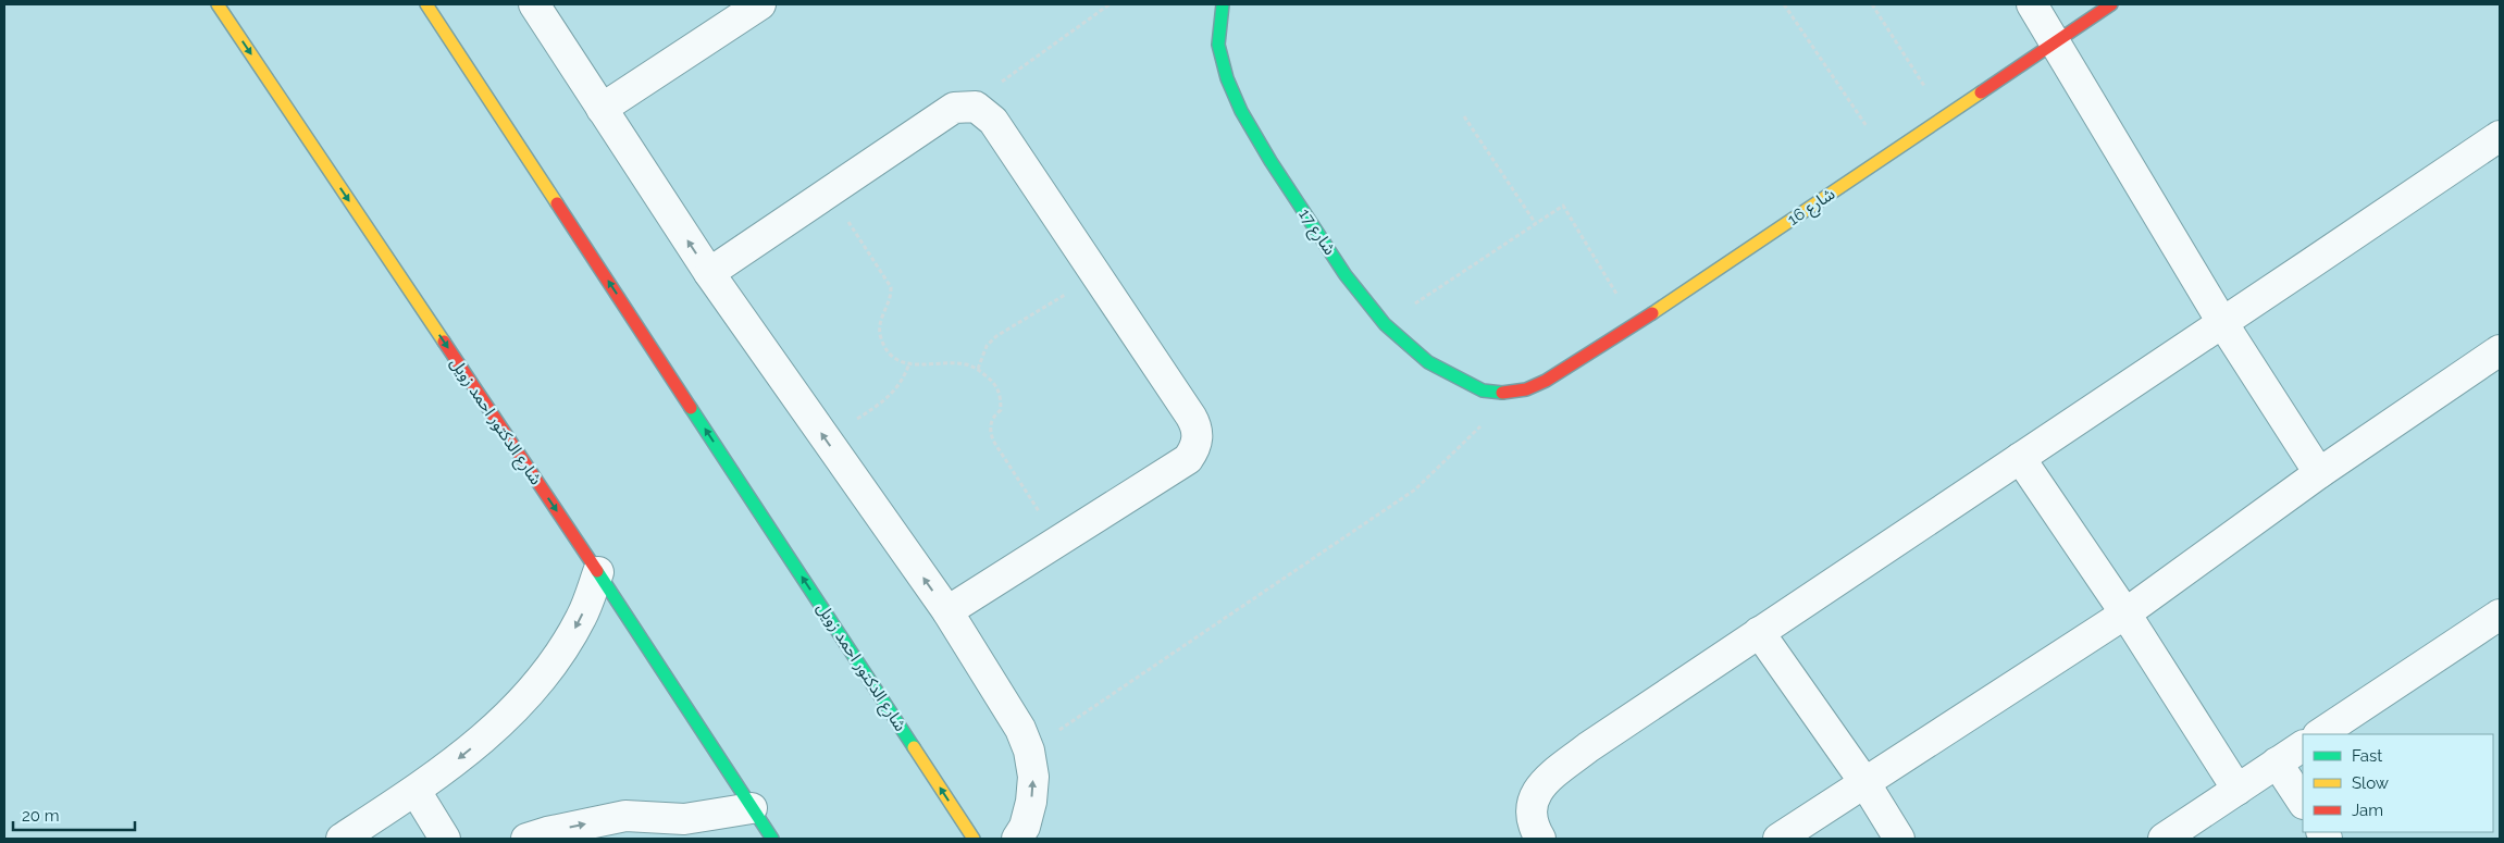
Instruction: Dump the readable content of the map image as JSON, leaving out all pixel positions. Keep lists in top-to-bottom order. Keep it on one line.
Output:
{"streets":{"street":["شارع 16","شارع 17","شارع الدكتور احمد زويل"]},"crossings":[["شارع 16","شارع 17"]],"legend":["Fast","Slow","Jam"],"scale_bar":"20 m"}
